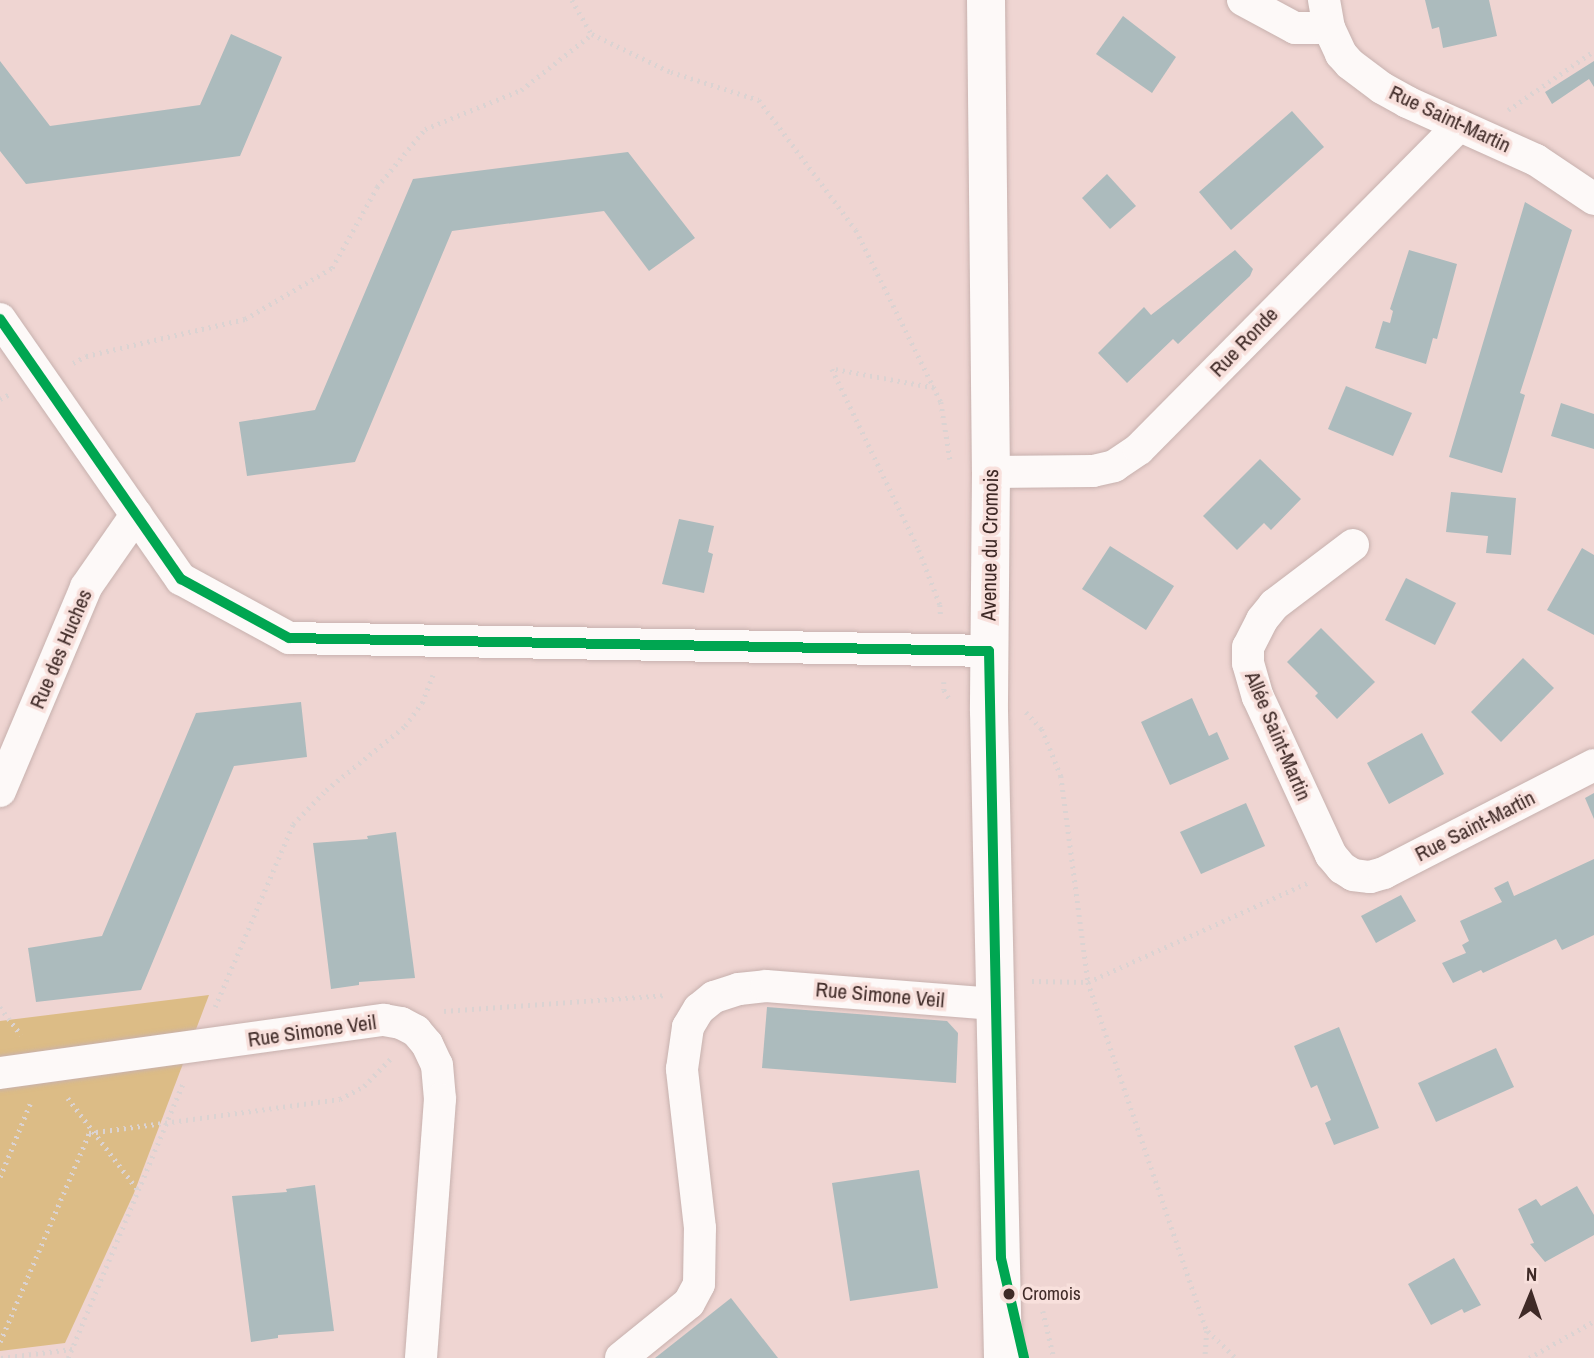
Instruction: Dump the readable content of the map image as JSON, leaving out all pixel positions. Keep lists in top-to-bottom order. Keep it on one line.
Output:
{"streets":{"street":["Rue Saint-Martin","Rue Ronde","Avenue du Cromois","Rue des Huches","Allée Saint-Martin","Rue Simone Veil"]},"crossings":[["Rue Saint-Martin","Rue Ronde"],["Rue Saint-Martin","Allée Saint-Martin"],["Rue Ronde","Avenue du Cromois"],["Avenue du Cromois","Rue Simone Veil"]],"places":["Cromois"],"north":"top"}
